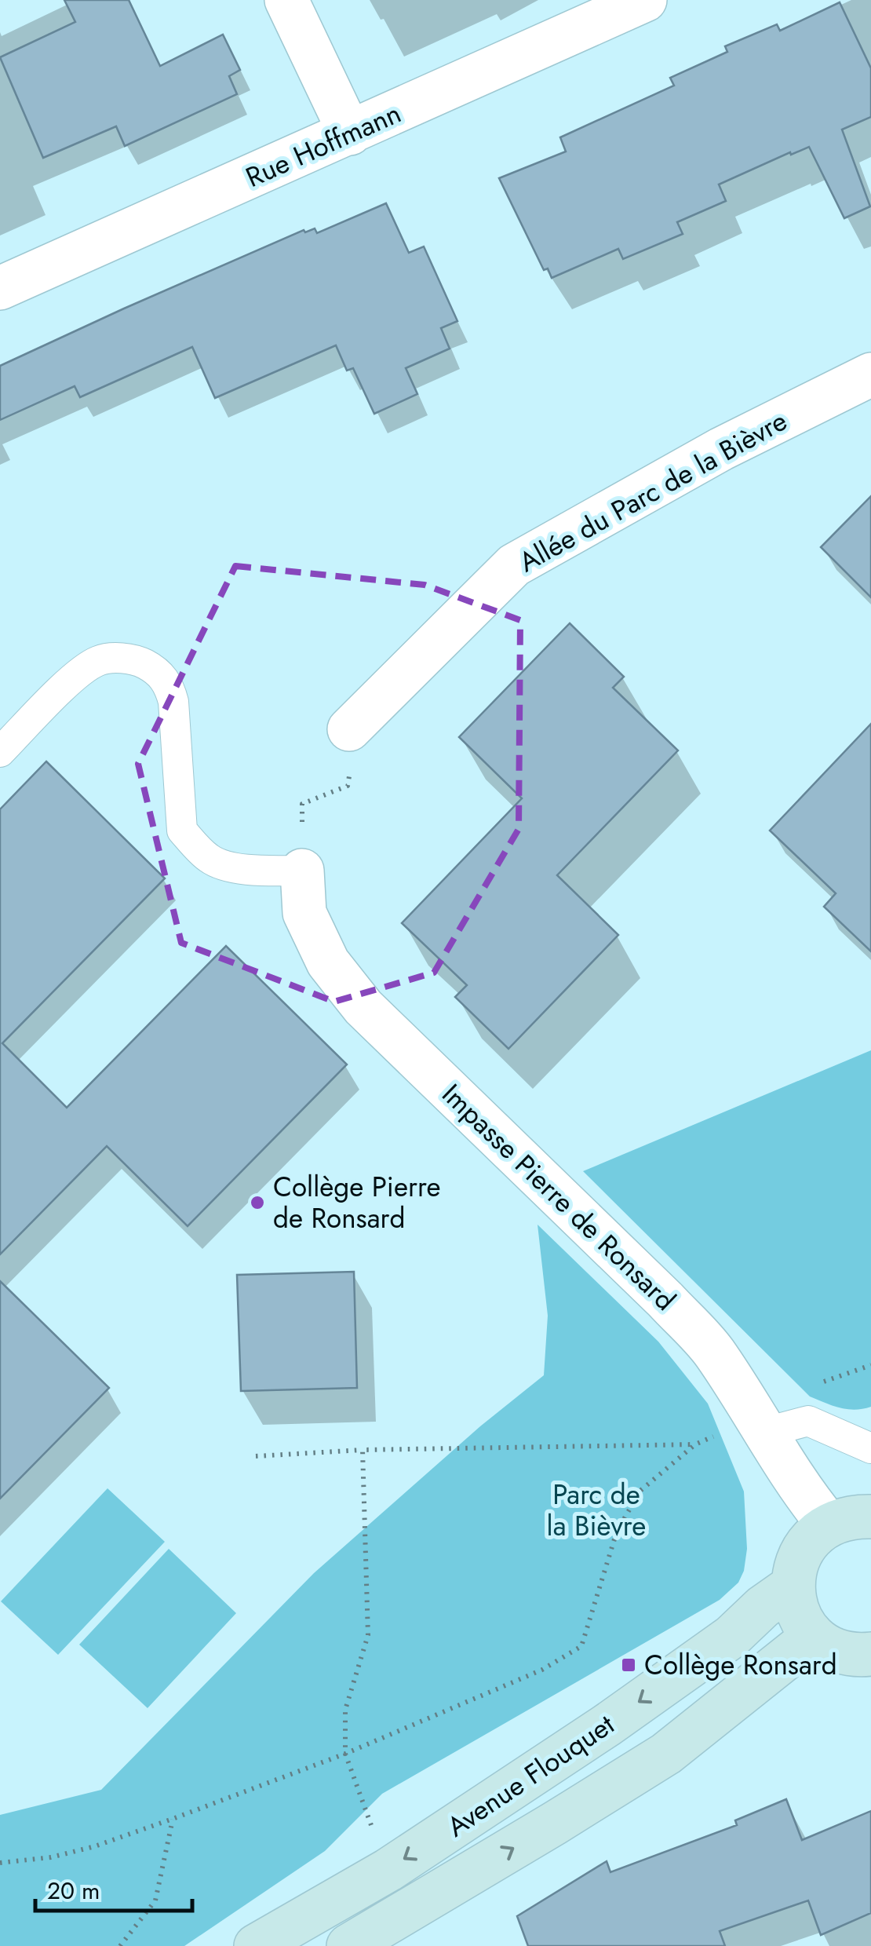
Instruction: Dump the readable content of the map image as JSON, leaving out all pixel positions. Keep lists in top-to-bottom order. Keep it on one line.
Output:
{"streets":{"main road":["Avenue Flouquet"],"street":["Rue Hoffmann","Allée du Parc de la Bièvre","Impasse Pierre de Ronsard"]},"parks":["Parc de la Bièvre"],"places":{"other":["Collège Pierre de Ronsard"],"transit":["Collège Ronsard"]},"scale_bar":"20 m"}
